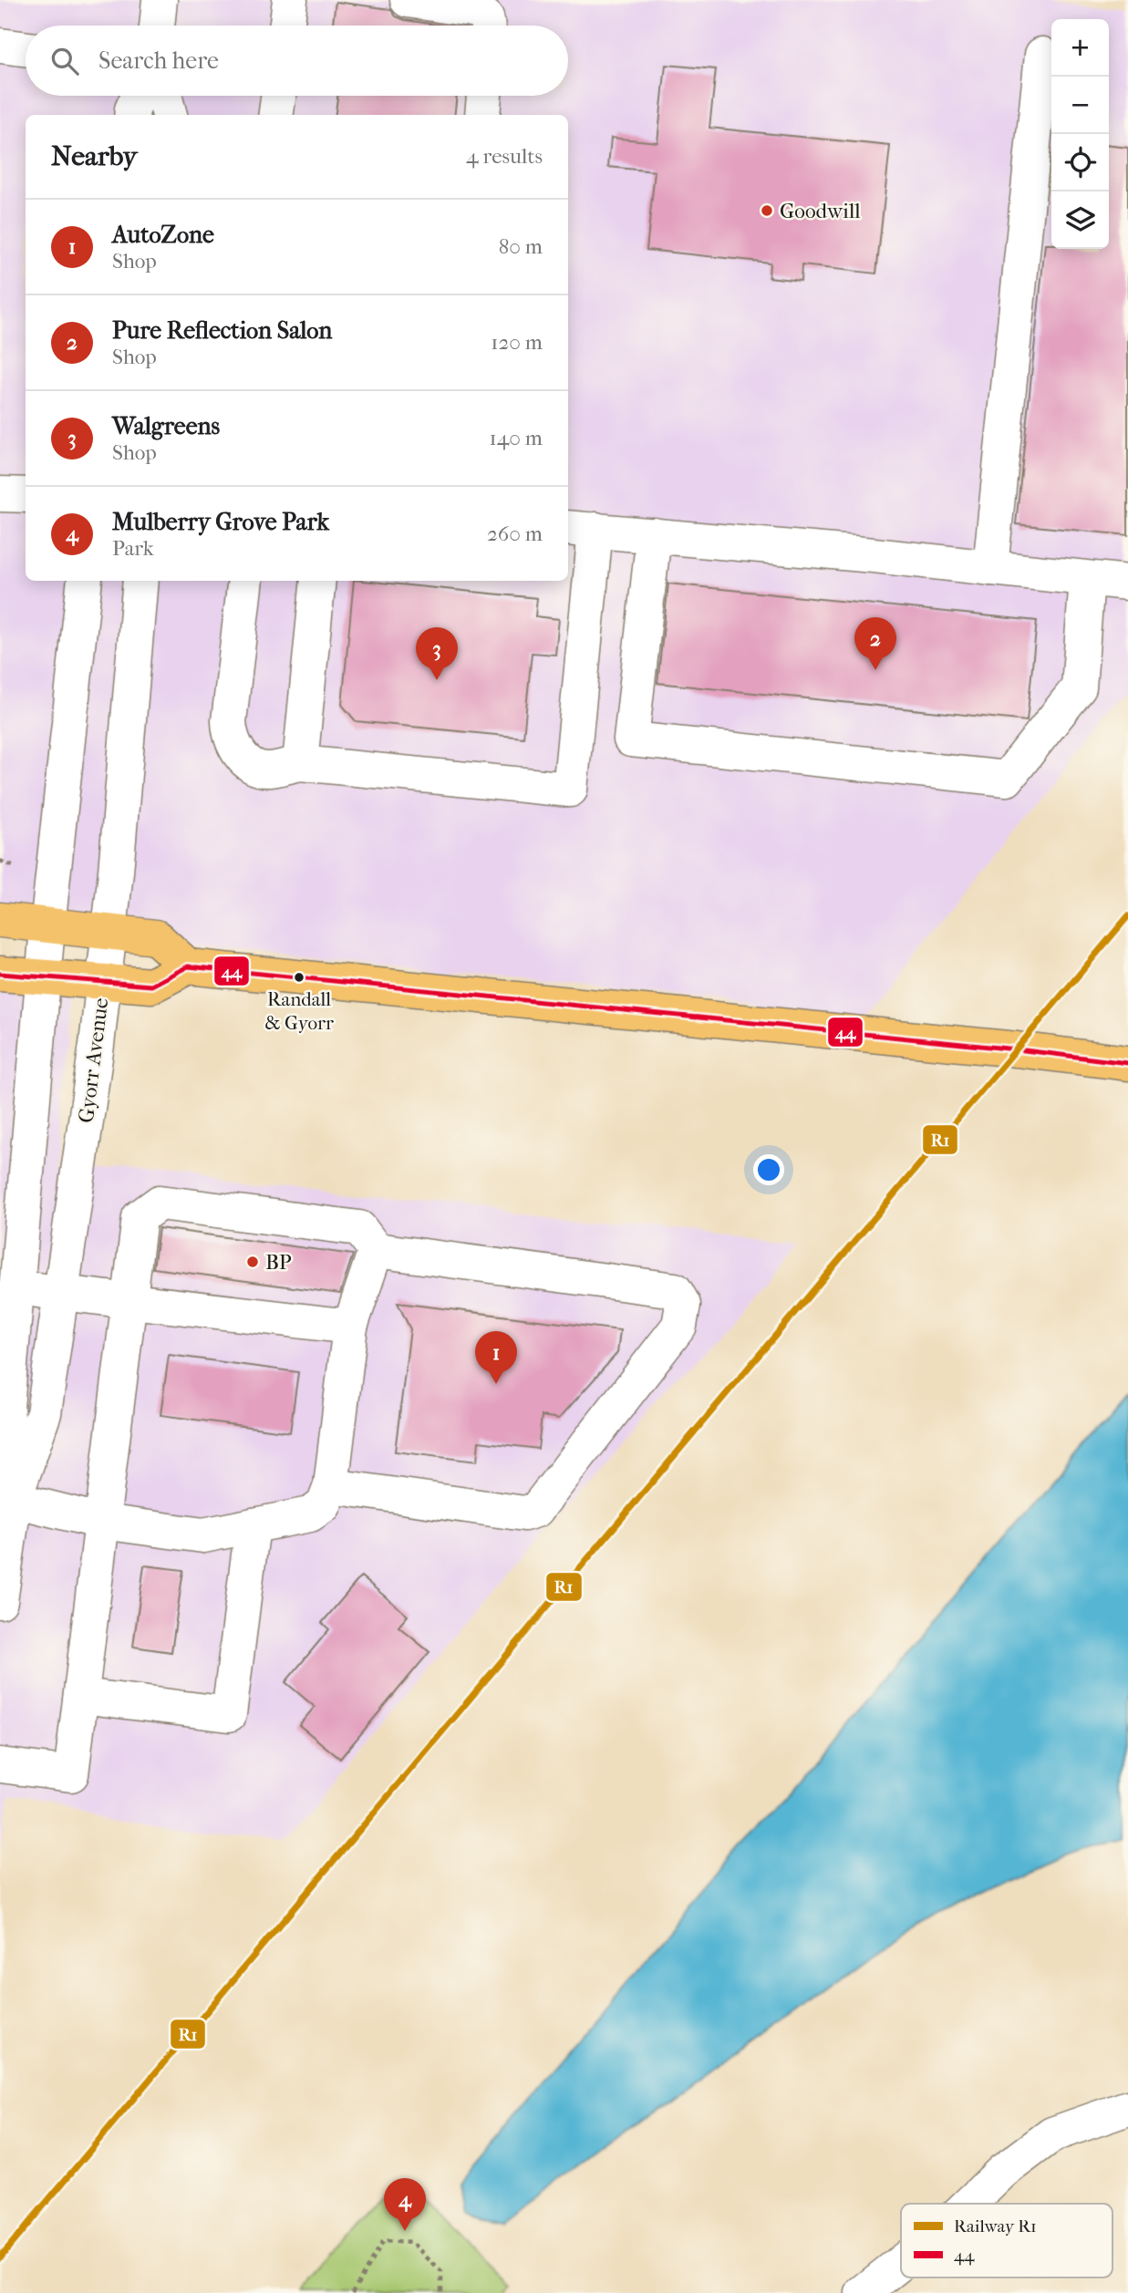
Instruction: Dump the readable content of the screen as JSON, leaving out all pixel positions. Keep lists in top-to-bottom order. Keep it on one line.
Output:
{"streets":{"street":["Gyorr Avenue"]},"places":["Goodwill","Randall & Gyorr","BP"],"lines":["rail line R1","transit line 44"],"legend":["Railway R1","44"],"page":{"map_buttons":["+","−"],"search":"Search here","heading":["Nearby","4 results"],"list":[{"mark":"1","name":"AutoZone","note":"Shop","value":"80 m"},{"mark":"2","name":"Pure Reflection Salon","note":"Shop","value":"120 m"},{"mark":"3","name":"Walgreens","note":"Shop","value":"140 m"},{"mark":"4","name":"Mulberry Grove Park","note":"Park","value":"260 m"}],"pins":["2","3","1","4"]}}
